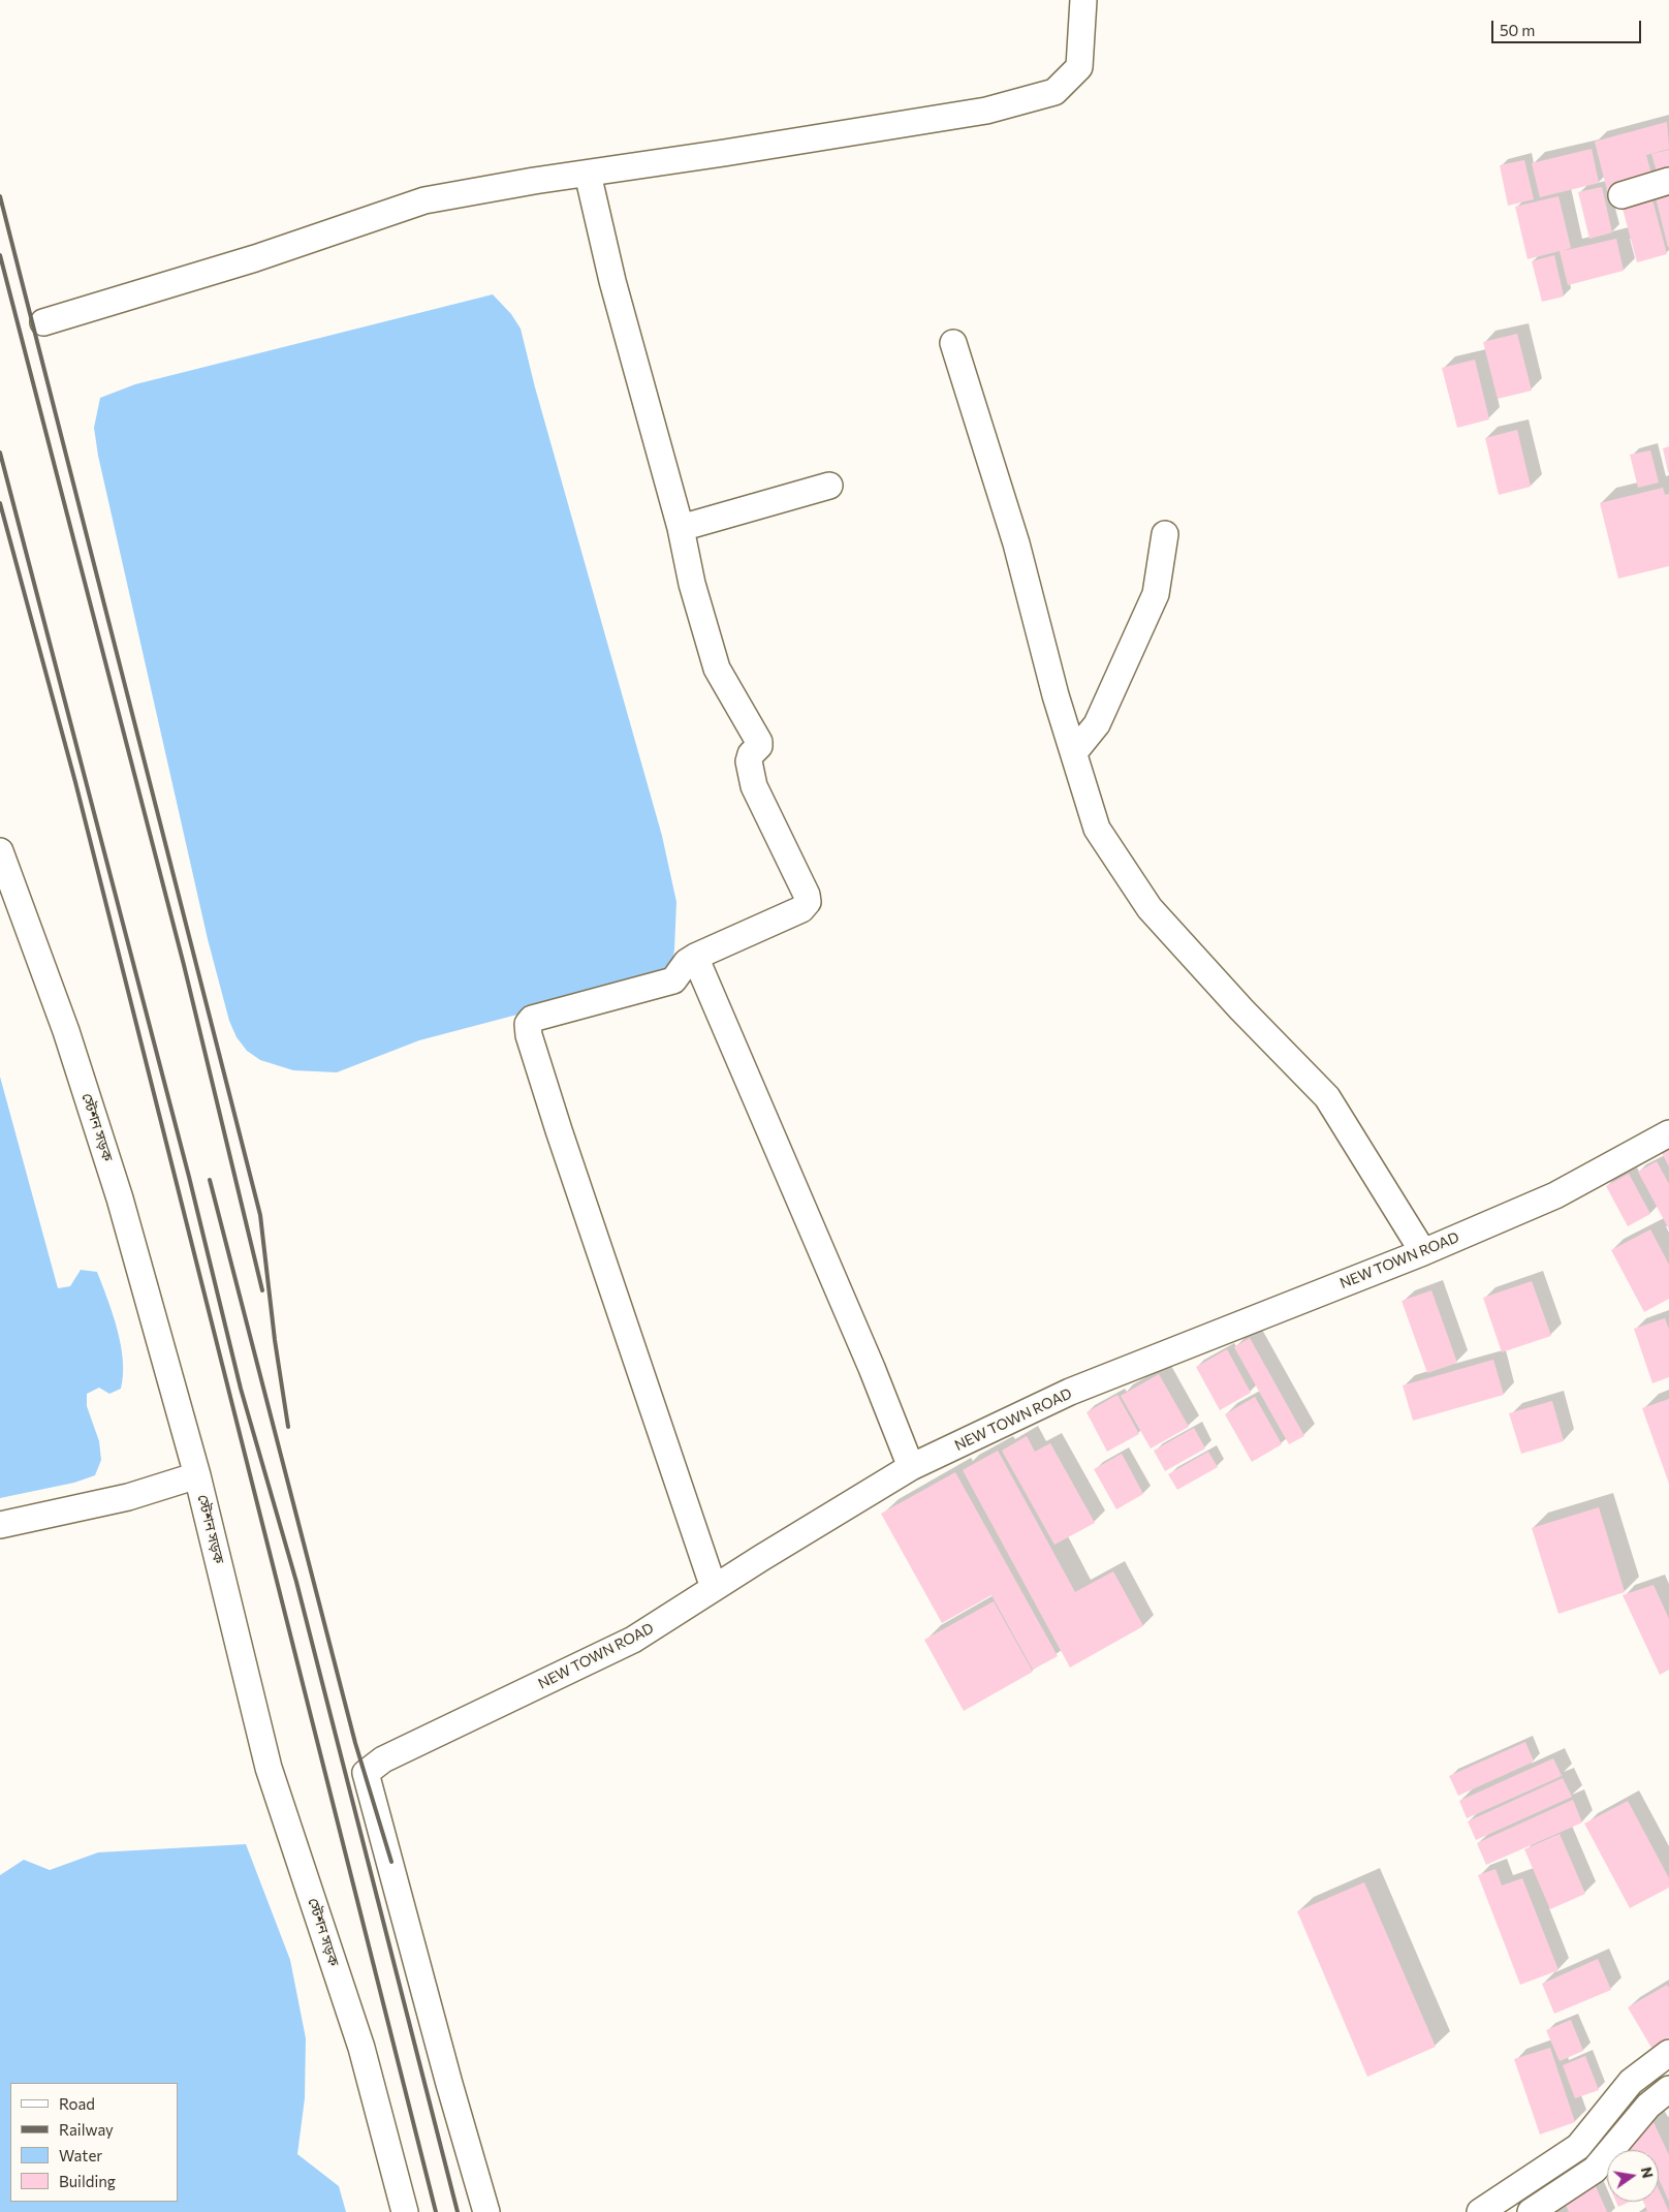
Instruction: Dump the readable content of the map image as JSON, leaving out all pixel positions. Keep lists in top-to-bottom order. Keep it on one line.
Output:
{"streets":{"street":["স্টেশন সড়ক","NEW TOWN ROAD"]},"legend":["Road","Railway","Water","Building"],"scale_bar":"50 m","north":"right"}
